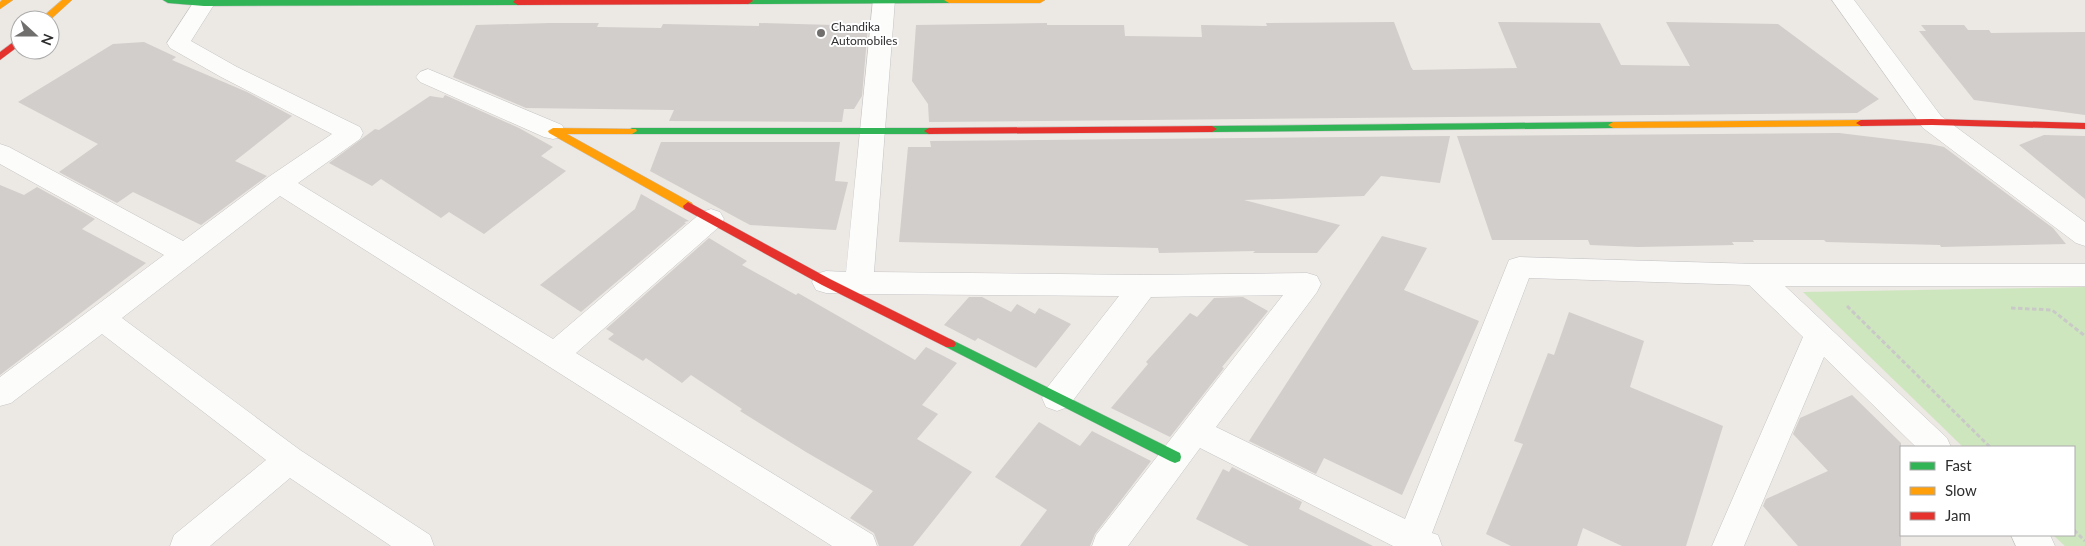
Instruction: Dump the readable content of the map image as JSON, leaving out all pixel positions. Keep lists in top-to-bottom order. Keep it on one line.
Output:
{"places":["Chandika Automobiles"],"legend":["Fast","Slow","Jam"],"north":"right"}
